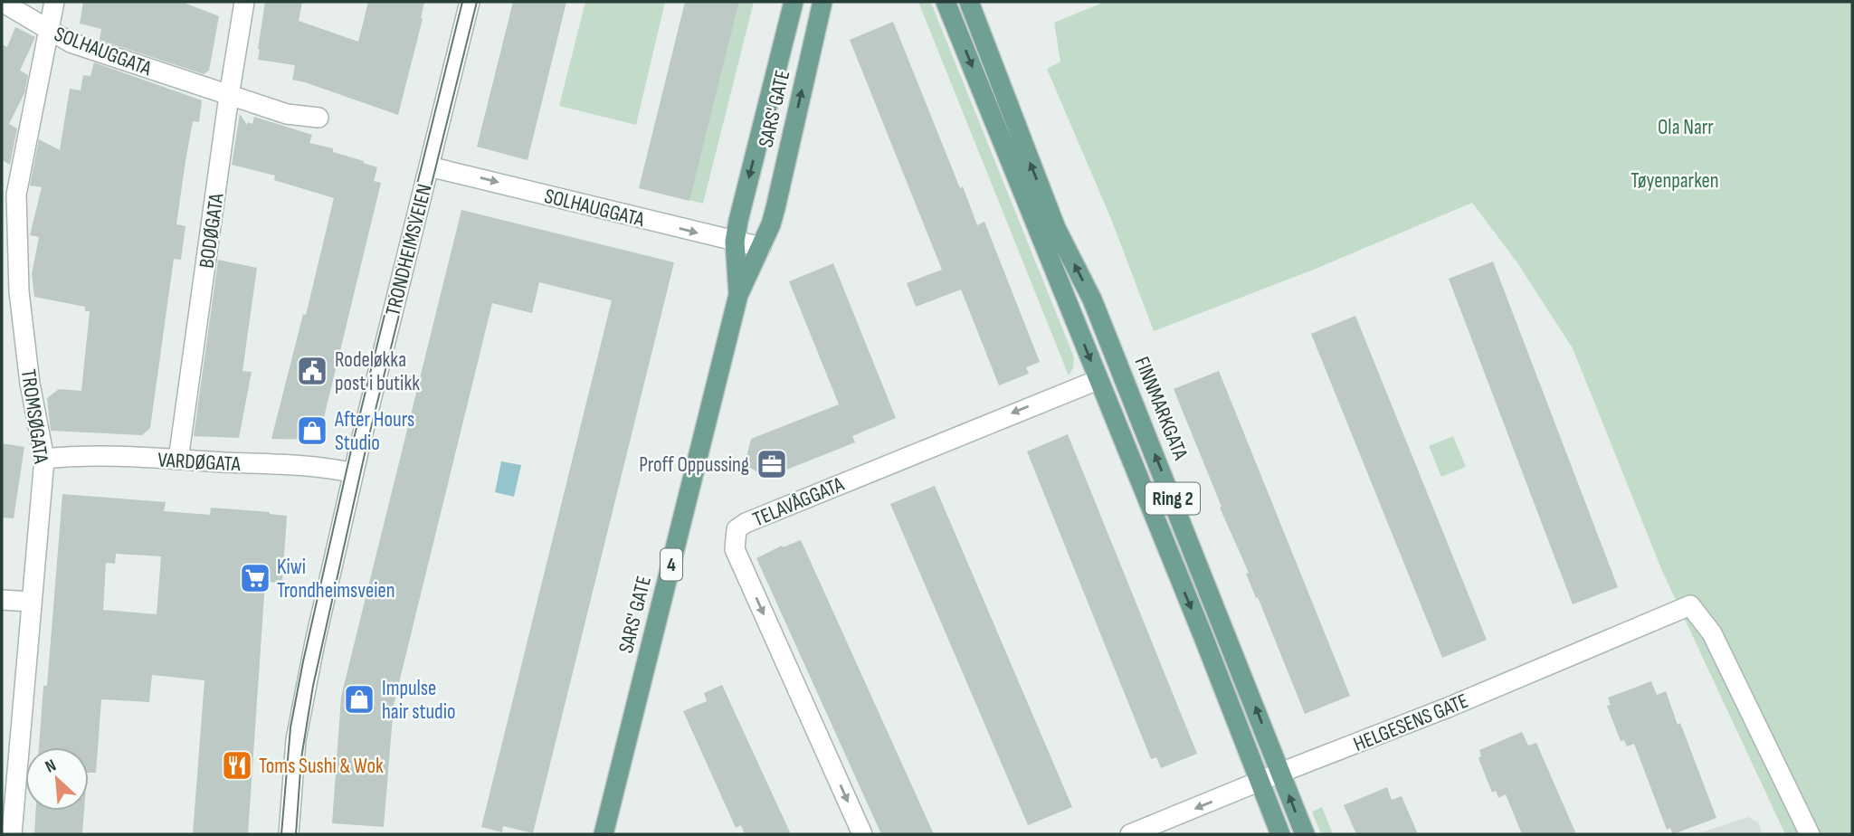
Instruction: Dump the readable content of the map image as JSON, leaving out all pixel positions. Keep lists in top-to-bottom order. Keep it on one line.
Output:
{"streets":{"main road":["SARS' GATE","FINNMARKGATA","Ring 2","4"],"street":["SOLHAUGGATA","BODØGATA","TRONDHEIMSVEIEN","TROMSØGATA","VARDØGATA","TELAVÅGGATA","HELGESENS GATE"]},"crossings":[["SOLHAUGGATA","SARS' GATE"],["SOLHAUGGATA","BODØGATA"],["SOLHAUGGATA","TRONDHEIMSVEIEN"],["SOLHAUGGATA","TROMSØGATA"],["BODØGATA","VARDØGATA"],["TRONDHEIMSVEIEN","VARDØGATA"],["FINNMARKGATA","HELGESENS GATE"],["TROMSØGATA","VARDØGATA"],["Ring 2","TELAVÅGGATA"],["Ring 2","HELGESENS GATE"]],"one_way":["SOLHAUGGATA"],"parks":["Ola Narr","Tøyenparken"],"places":{"public building":["Rodeløkka post i butikk"],"shop":["After Hours Studio","Impulse hair studio"],"office":["Proff Oppussing"],"supermarket":["Kiwi Trondheimsveien"],"restaurant":["Toms Sushi & Wok"]},"north":"top left"}
